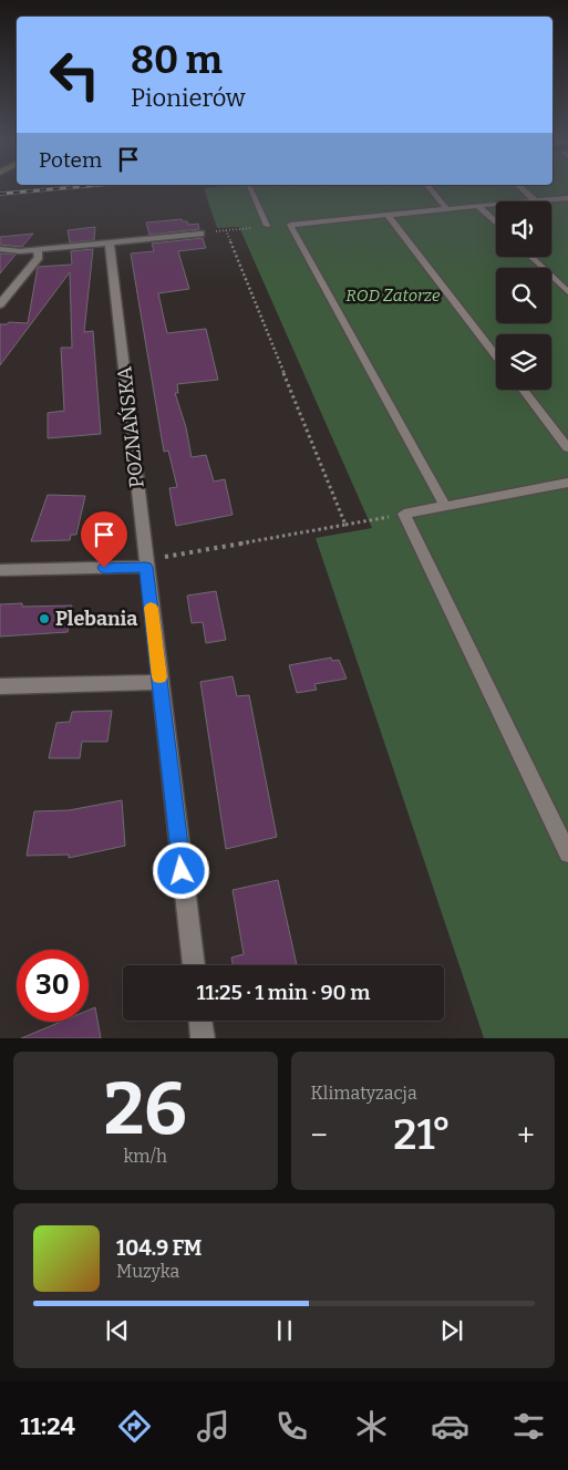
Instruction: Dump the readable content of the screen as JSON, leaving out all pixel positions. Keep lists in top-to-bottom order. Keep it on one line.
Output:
{"streets":{"street":["POZNAŃSKA"]},"parks":["ROD Zatorze"],"places":["Plebania"],"page":{"turn":["80 m","Pionierów"],"then":"Potem","limit":"30","trip":"11:25 · 1 min · 90 m","tile":[["26","km/h"],"Klimatyzacja"],"heat":["−","21°","+"],"song":["104.9 FM","Muzyka"],"tabs":"11:24"}}
